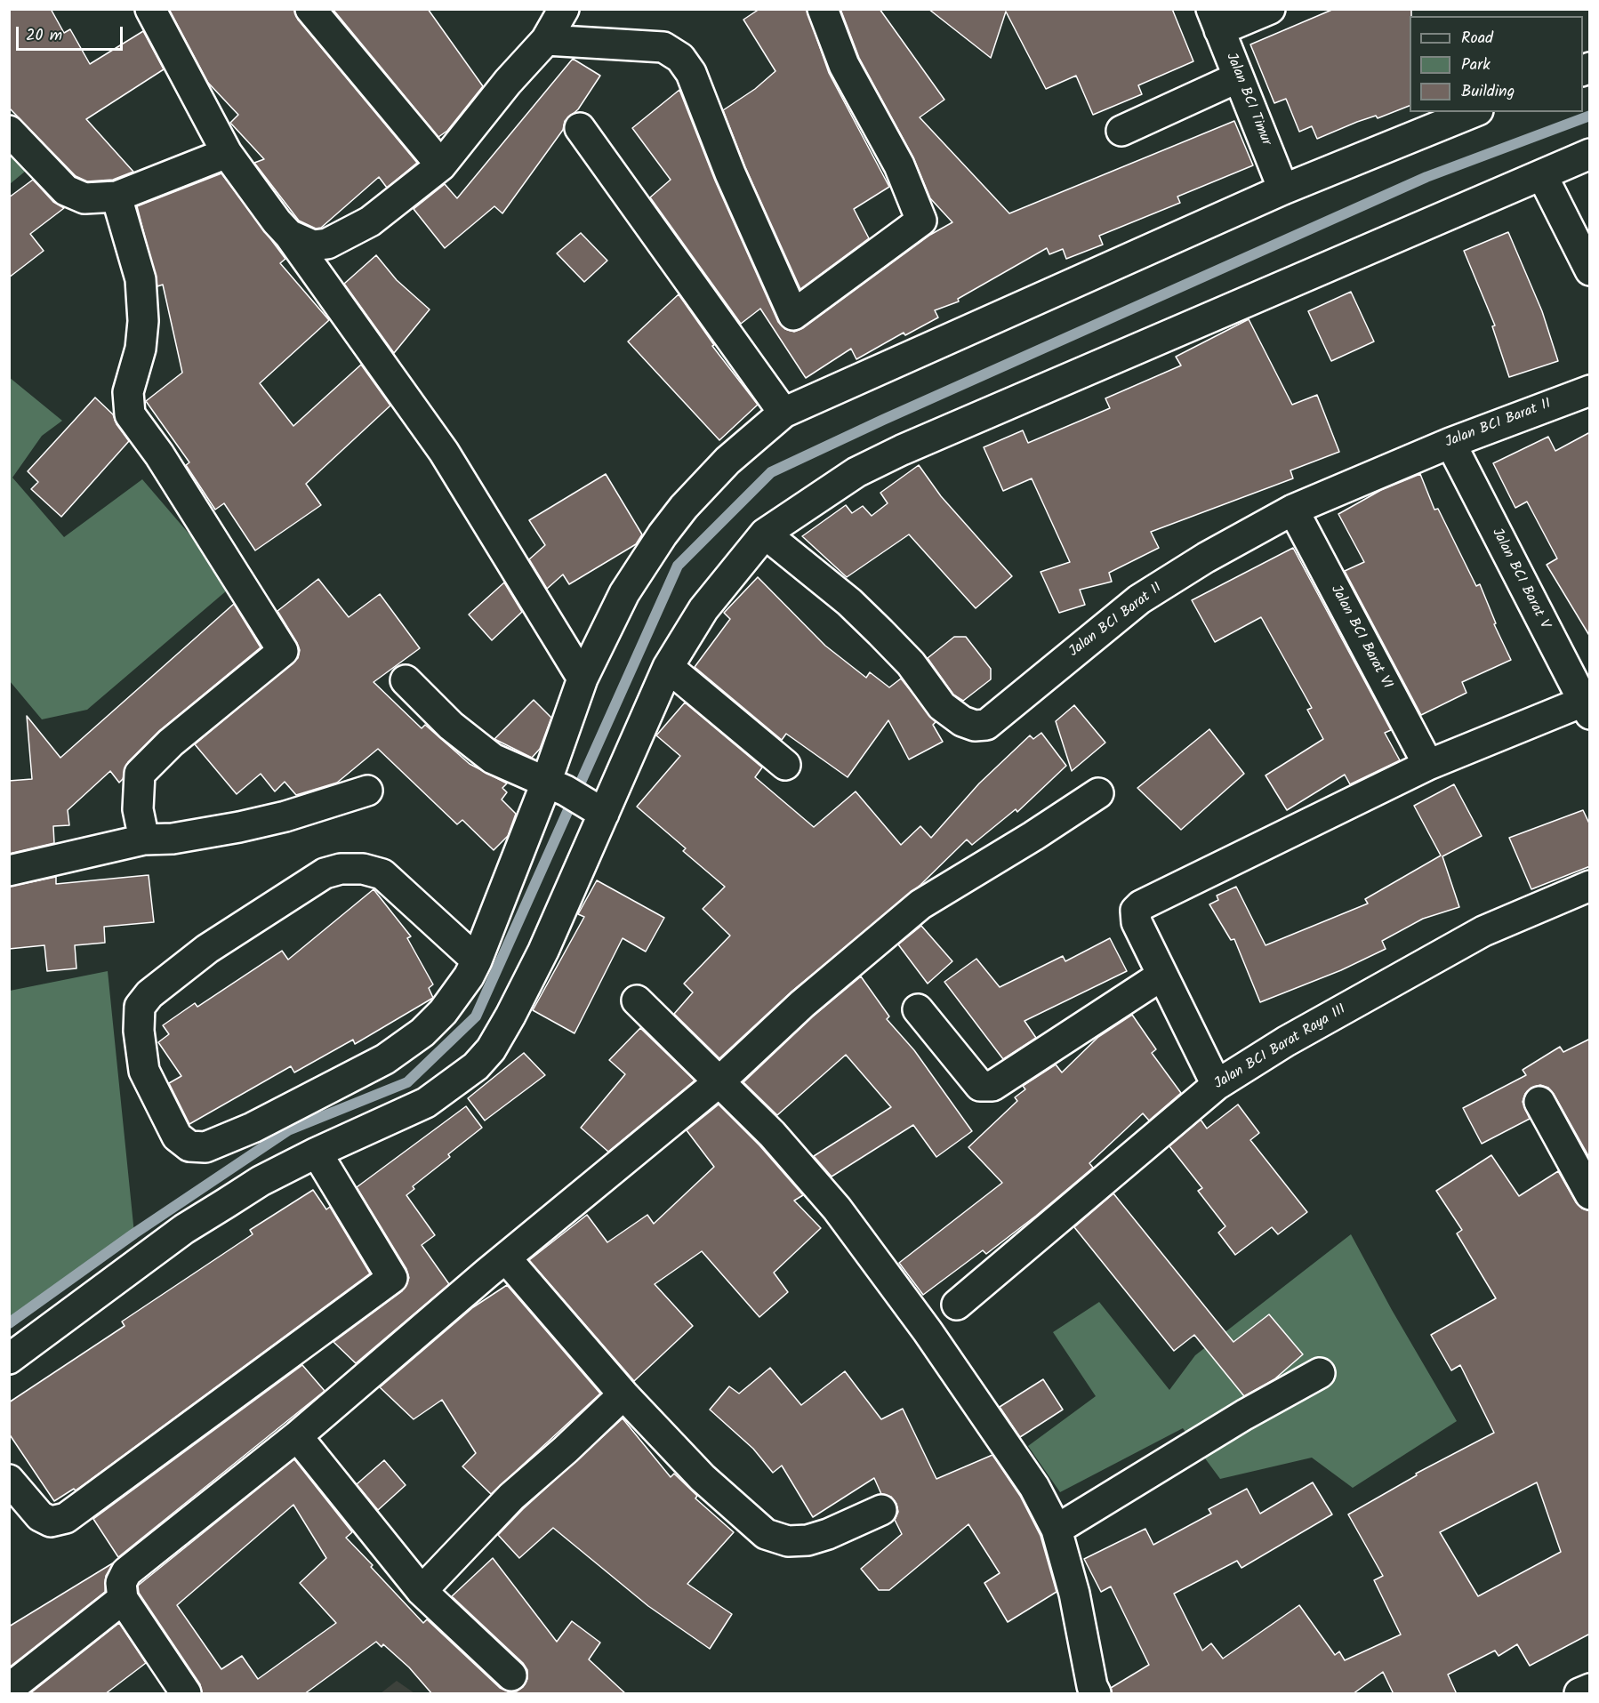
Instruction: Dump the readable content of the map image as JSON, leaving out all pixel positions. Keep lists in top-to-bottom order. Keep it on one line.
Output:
{"streets":{"street":["Jalan BCI Timur","Jalan BCI Barat II","Jalan BCI Barat V","Jalan BCI Barat VI","Jalan BCI Barat Raya III"]},"crossings":[["Jalan BCI Barat II","Jalan BCI Barat V"],["Jalan BCI Barat II","Jalan BCI Barat VI"]],"legend":["Road","Park","Building"],"scale_bar":"20 m"}
